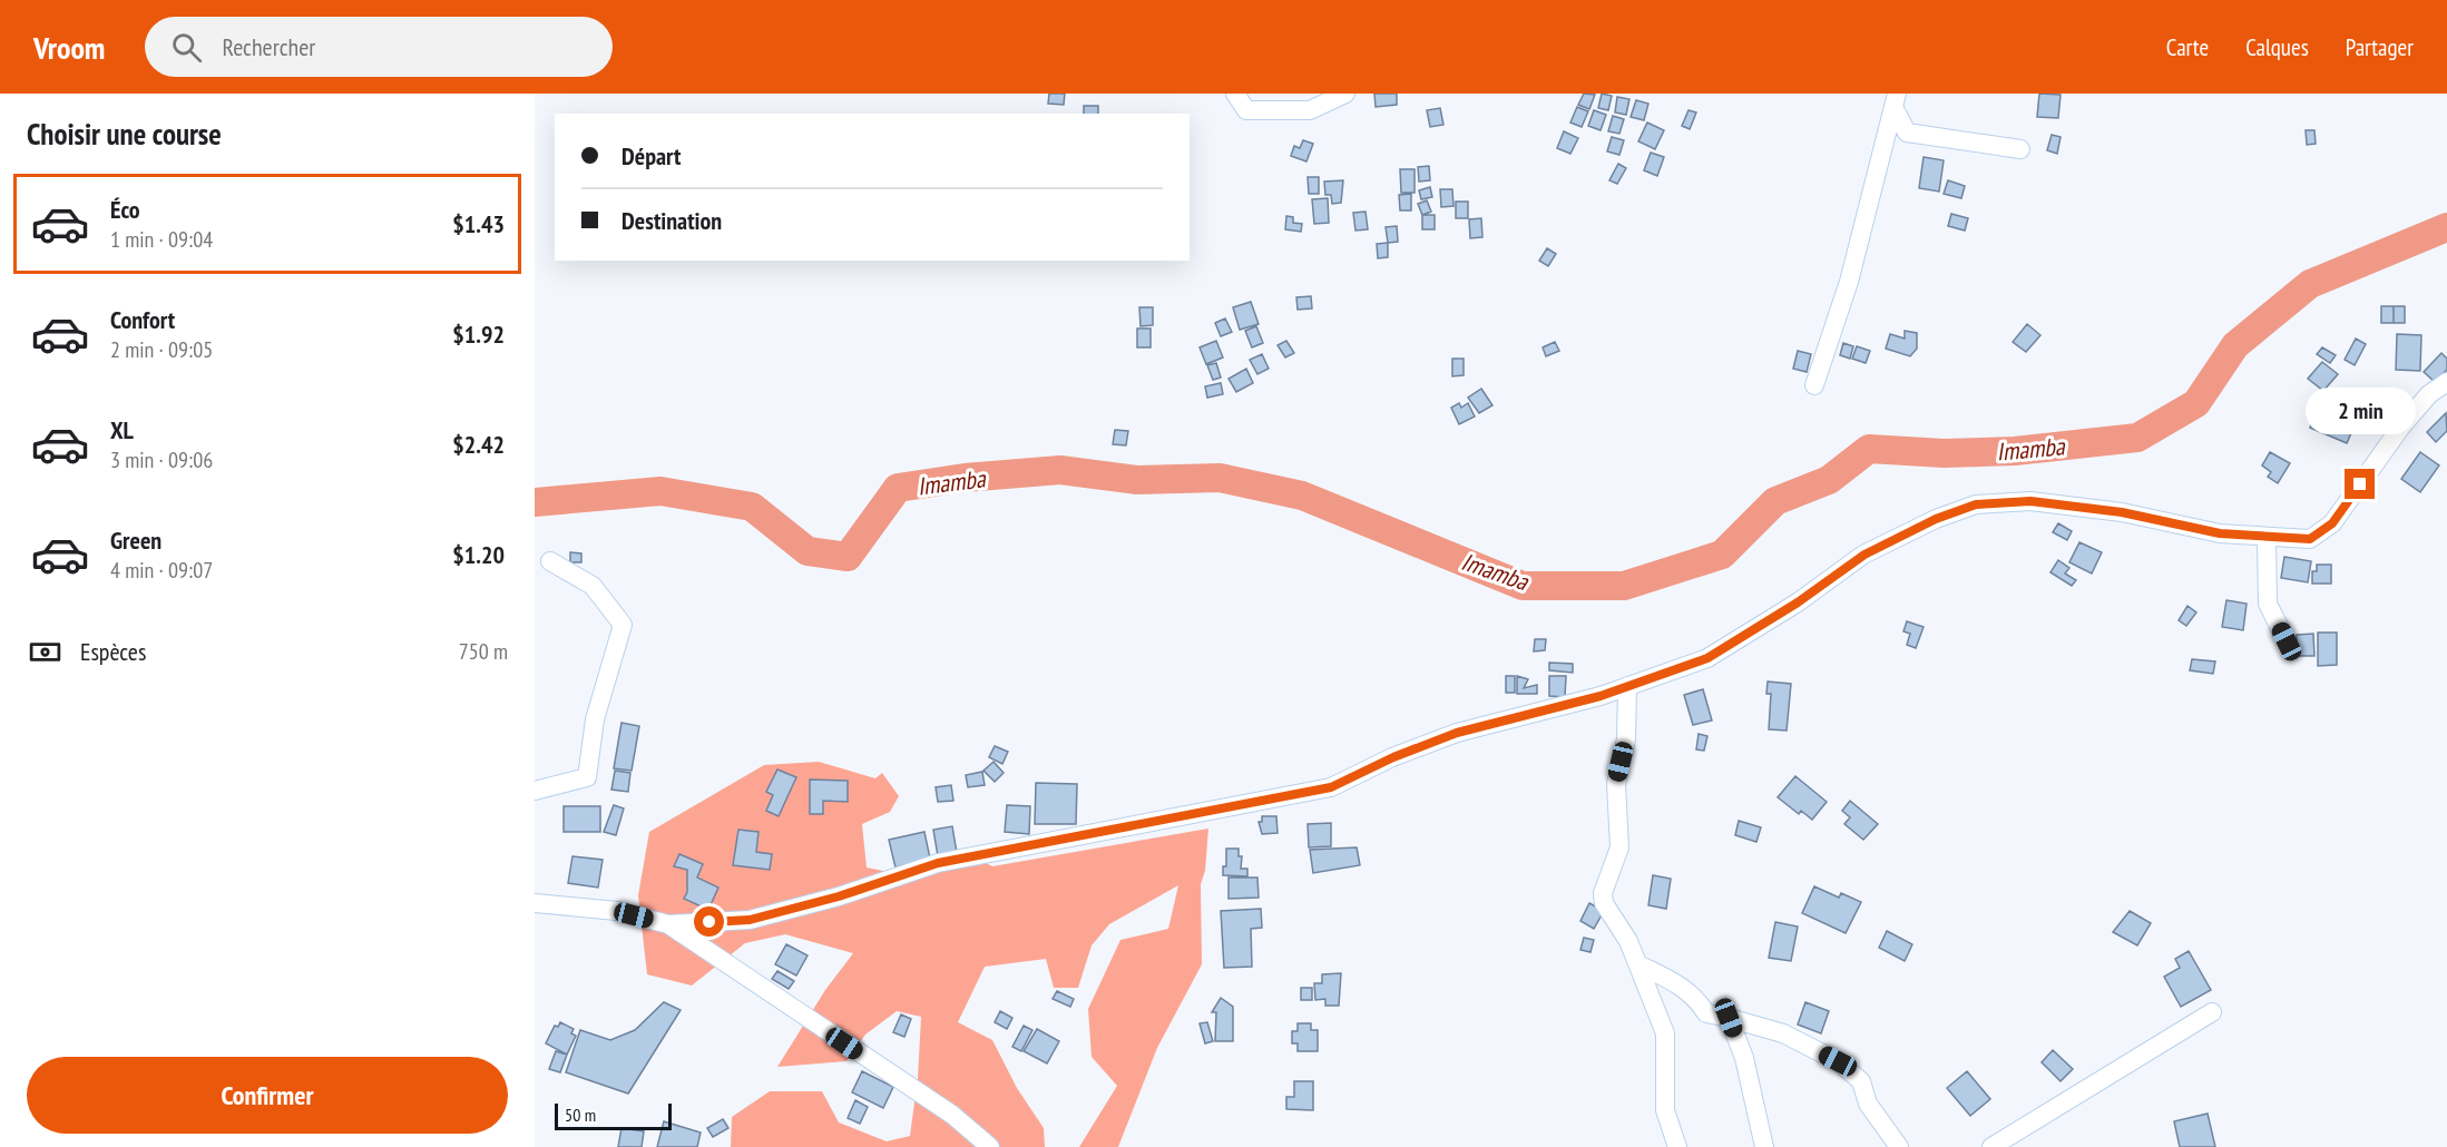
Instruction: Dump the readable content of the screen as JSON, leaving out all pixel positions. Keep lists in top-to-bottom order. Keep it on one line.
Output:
{"water":["Imamba"],"scale_bar":"50 m","page":{"header":"Vroom","search":"Rechercher","nav":["Carte","Calques","Partager"],"heading":"Choisir une course","banner":["Départ","Destination"],"list":[{"name":"Éco","note":"1 min · 09:04","value":"$1.43"},{"name":"Confort","note":"2 min · 09:05","value":"$1.92"},{"name":"XL","note":"3 min · 09:06","value":"$2.42"},{"name":"Green","note":"4 min · 09:07","value":"$1.20"}],"bubble":"2 min","pay":["Espèces","750 m"],"buttons":"Confirmer","scale":"50 m"}}
